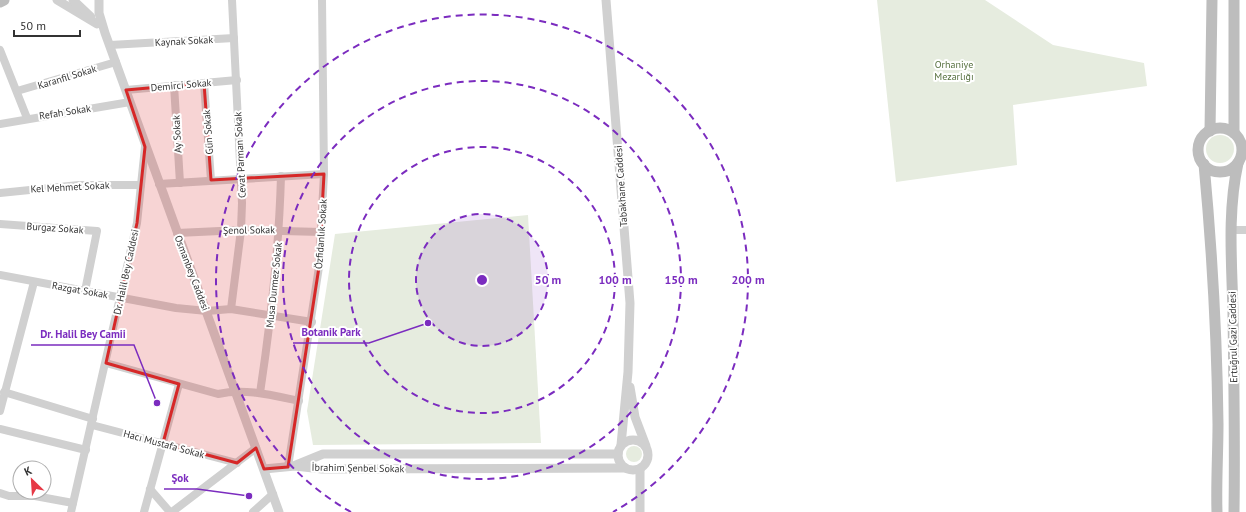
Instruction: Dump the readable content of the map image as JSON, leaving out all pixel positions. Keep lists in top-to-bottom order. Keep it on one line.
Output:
{"streets":{"main road":["Ertuğrul Gazi Caddesi"],"street":["Kaynak Sokak","Karanfil Sokak","Demirci Sokak","Refah Sokak","Gün Sokak","Ay Sokak","Cevat Parman Sokak","Tabakhane Caddesi","Kel Mehmet Sokak","Burgaz Sokak","Şenol Sokak","Özfidanlık Sokak","Dr. Halil Bey Caddesi","Osmanbey Caddesi","Musa Durmez Sokak","Razgat Sokak","Hacı Mustafa Sokak","İbrahim Şenbel Sokak"]},"crossings":[["Kaynak Sokak","Cevat Parman Sokak"],["Kaynak Sokak","Osmanbey Caddesi"],["Karanfil Sokak","Osmanbey Caddesi"],["Demirci Sokak","Gün Sokak"],["Demirci Sokak","Ay Sokak"],["Demirci Sokak","Cevat Parman Sokak"],["Demirci Sokak","Osmanbey Caddesi"],["Refah Sokak","Osmanbey Caddesi"],["Cevat Parman Sokak","Şenol Sokak"],["Cevat Parman Sokak","Razgat Sokak"],["Kel Mehmet Sokak","Dr. Halil Bey Caddesi"],["Burgaz Sokak","Razgat Sokak"],["Şenol Sokak","Özfidanlık Sokak"],["Şenol Sokak","Osmanbey Caddesi"],["Şenol Sokak","Musa Durmez Sokak"],["Özfidanlık Sokak","Razgat Sokak"],["Özfidanlık Sokak","İbrahim Şenbel Sokak"],["Dr. Halil Bey Caddesi","Osmanbey Caddesi"],["Dr. Halil Bey Caddesi","Razgat Sokak"],["Dr. Halil Bey Caddesi","Hacı Mustafa Sokak"],["Osmanbey Caddesi","Razgat Sokak"],["Musa Durmez Sokak","Razgat Sokak"]],"parks":["Orhaniye Mezarlığı"],"places":["Botanik Park","Dr. Halil Bey Camii","Şok"],"scale_bar":"50 m","north":"top left","rings":["50 m","100 m","150 m","200 m"]}
